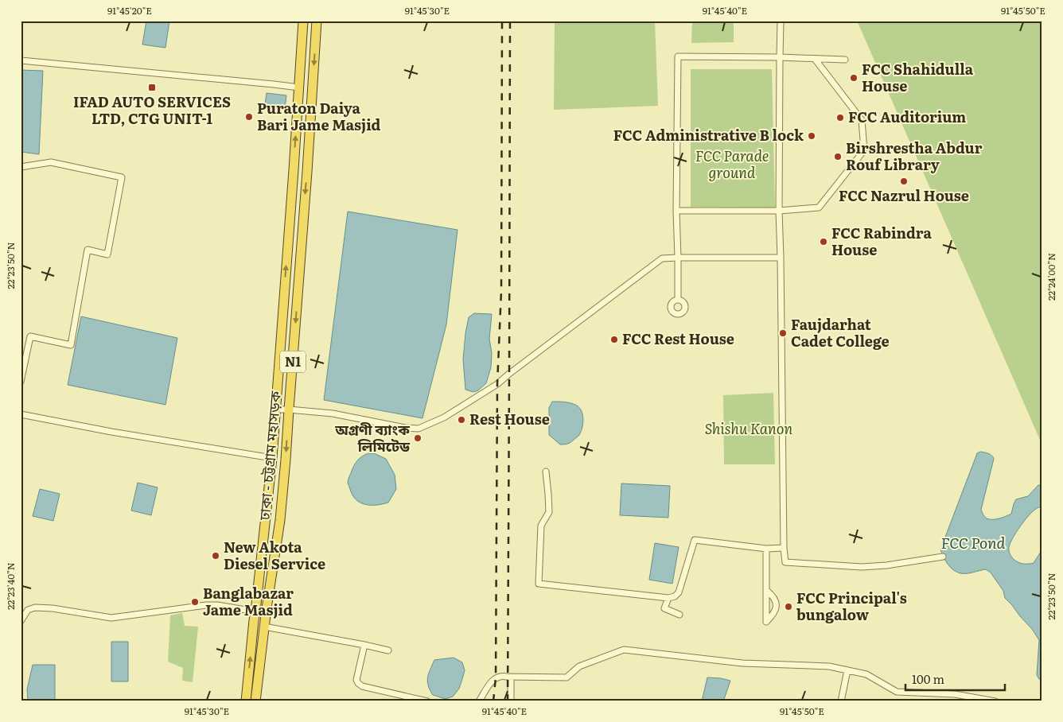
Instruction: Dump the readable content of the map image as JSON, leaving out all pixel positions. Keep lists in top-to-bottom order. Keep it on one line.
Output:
{"streets":{"highway":["N1","ঢাকা - চট্টগ্রাম মহাসড়ক"]},"water":["FCC Pond"],"parks":["FCC Parade ground","Shishu Kanon"],"places":{"other":["FCC Shahidulla House","Puraton Daiya Bari Jame Masjid","FCC Auditorium","FCC Administrative B lock","Birshrestha Abdur Rouf Library","FCC Nazrul House","FCC Rabindra House","Faujdarhat Cadet College","FCC Rest House","Rest House","অগ্রণী ব্যাংক লিমিটেড","New Akota Diesel Service","Banglabazar Jame Masjid","FCC Principal's bungalow"],"transit":["IFAD AUTO SERVICES LTD, CTG UNIT-1"]},"scale_bar":"100 m","coordinates":["91°45'20\"E","91°45'30\"E","91°45'40\"E","91°45'50\"E","22°23'50\"N","22°24'00\"N","22°23'40\"N"]}
